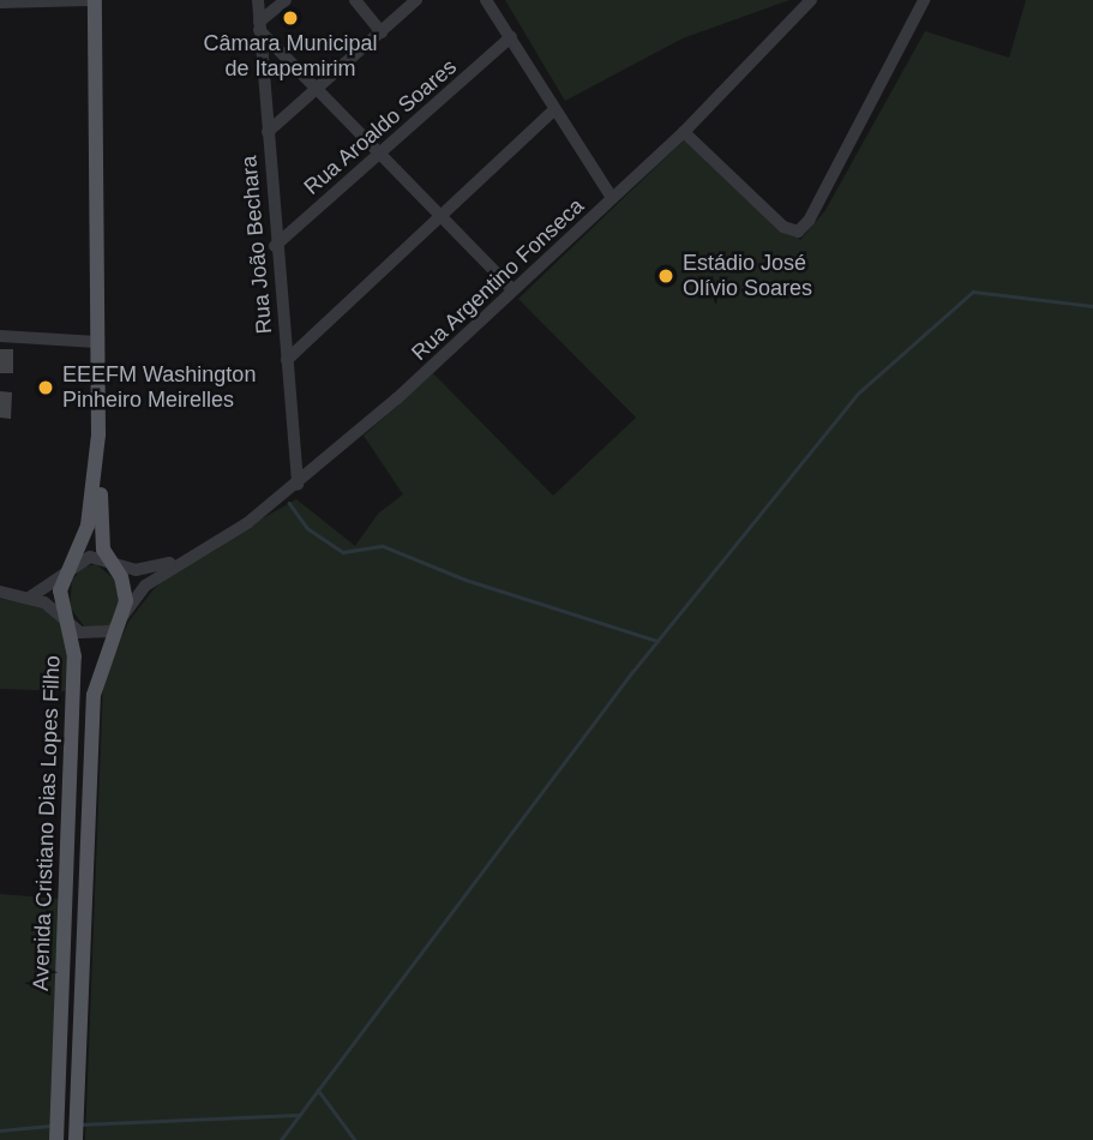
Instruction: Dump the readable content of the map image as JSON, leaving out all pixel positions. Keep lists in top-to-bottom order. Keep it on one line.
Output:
{"streets":{"main road":["Avenida Cristiano Dias Lopes Filho"],"street":["Rua Aroaldo Soares","Rua João Bechara","Rua Argentino Fonseca"]},"crossings":[["Rua Aroaldo Soares","Rua João Bechara"],["Rua João Bechara","Rua Argentino Fonseca"],["Rua Argentino Fonseca","Avenida Cristiano Dias Lopes Filho"]],"places":["Câmara Municipal de Itapemirim","Estádio José Olívio Soares","EEEFM Washington Pinheiro Meirelles"]}
